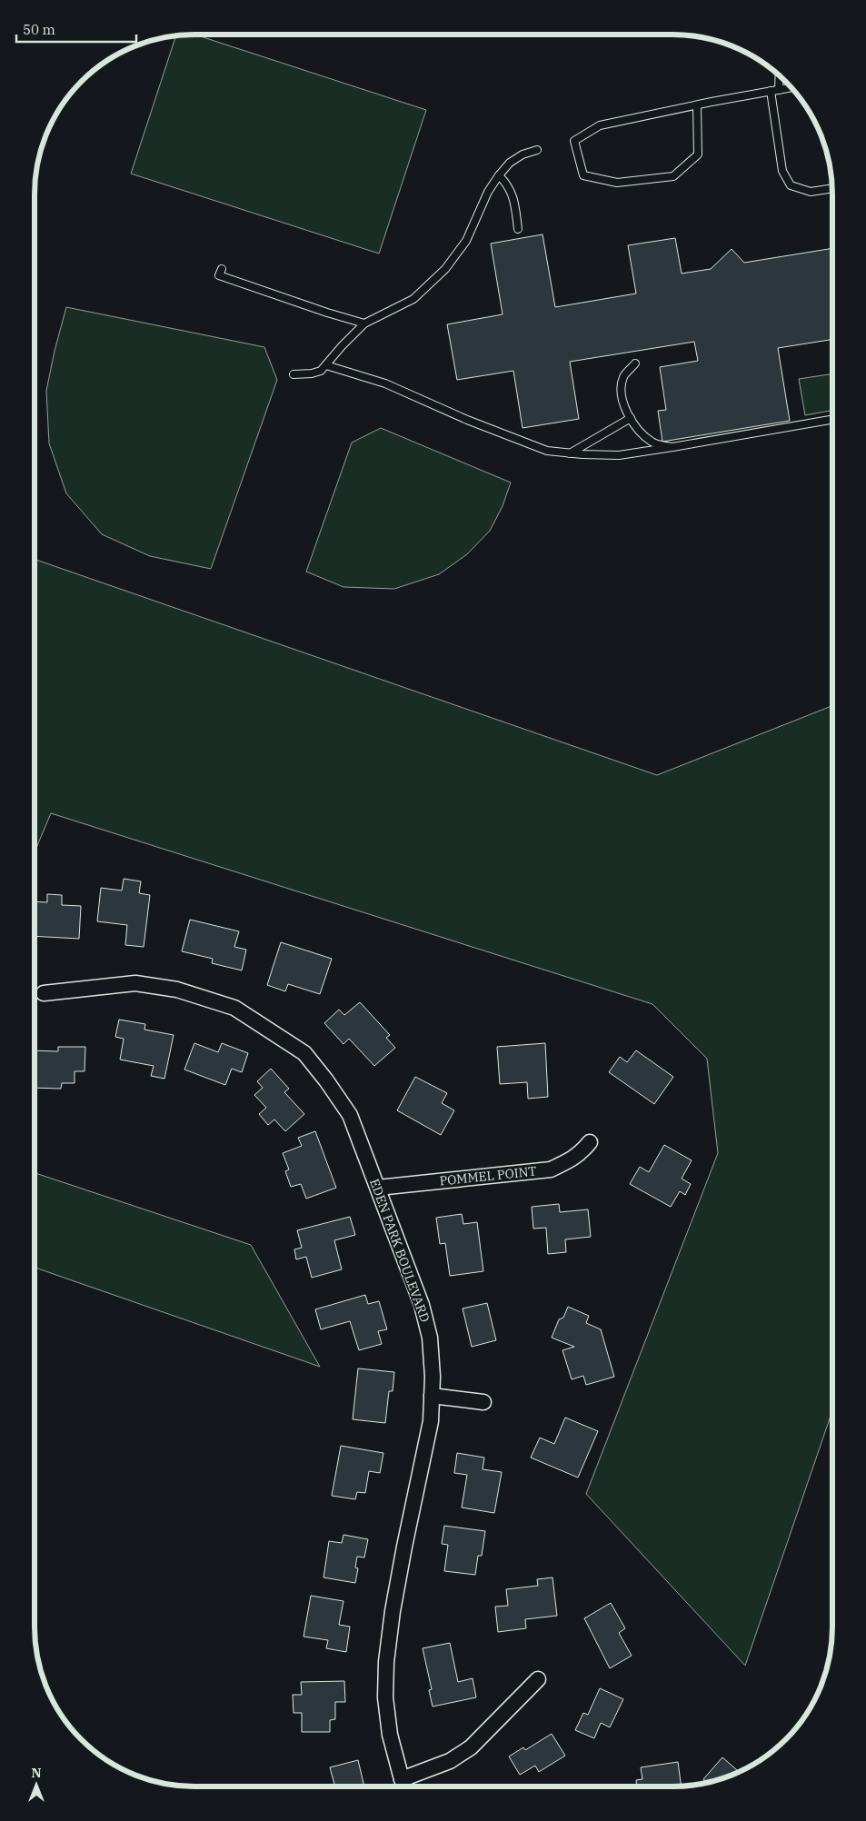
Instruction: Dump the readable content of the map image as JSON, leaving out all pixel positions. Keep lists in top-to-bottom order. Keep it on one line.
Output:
{"streets":{"street":["POMMEL POINT","EDEN PARK BOULEVARD"]},"crossings":[["POMMEL POINT","EDEN PARK BOULEVARD"]],"scale_bar":"50 m","north":"top"}
